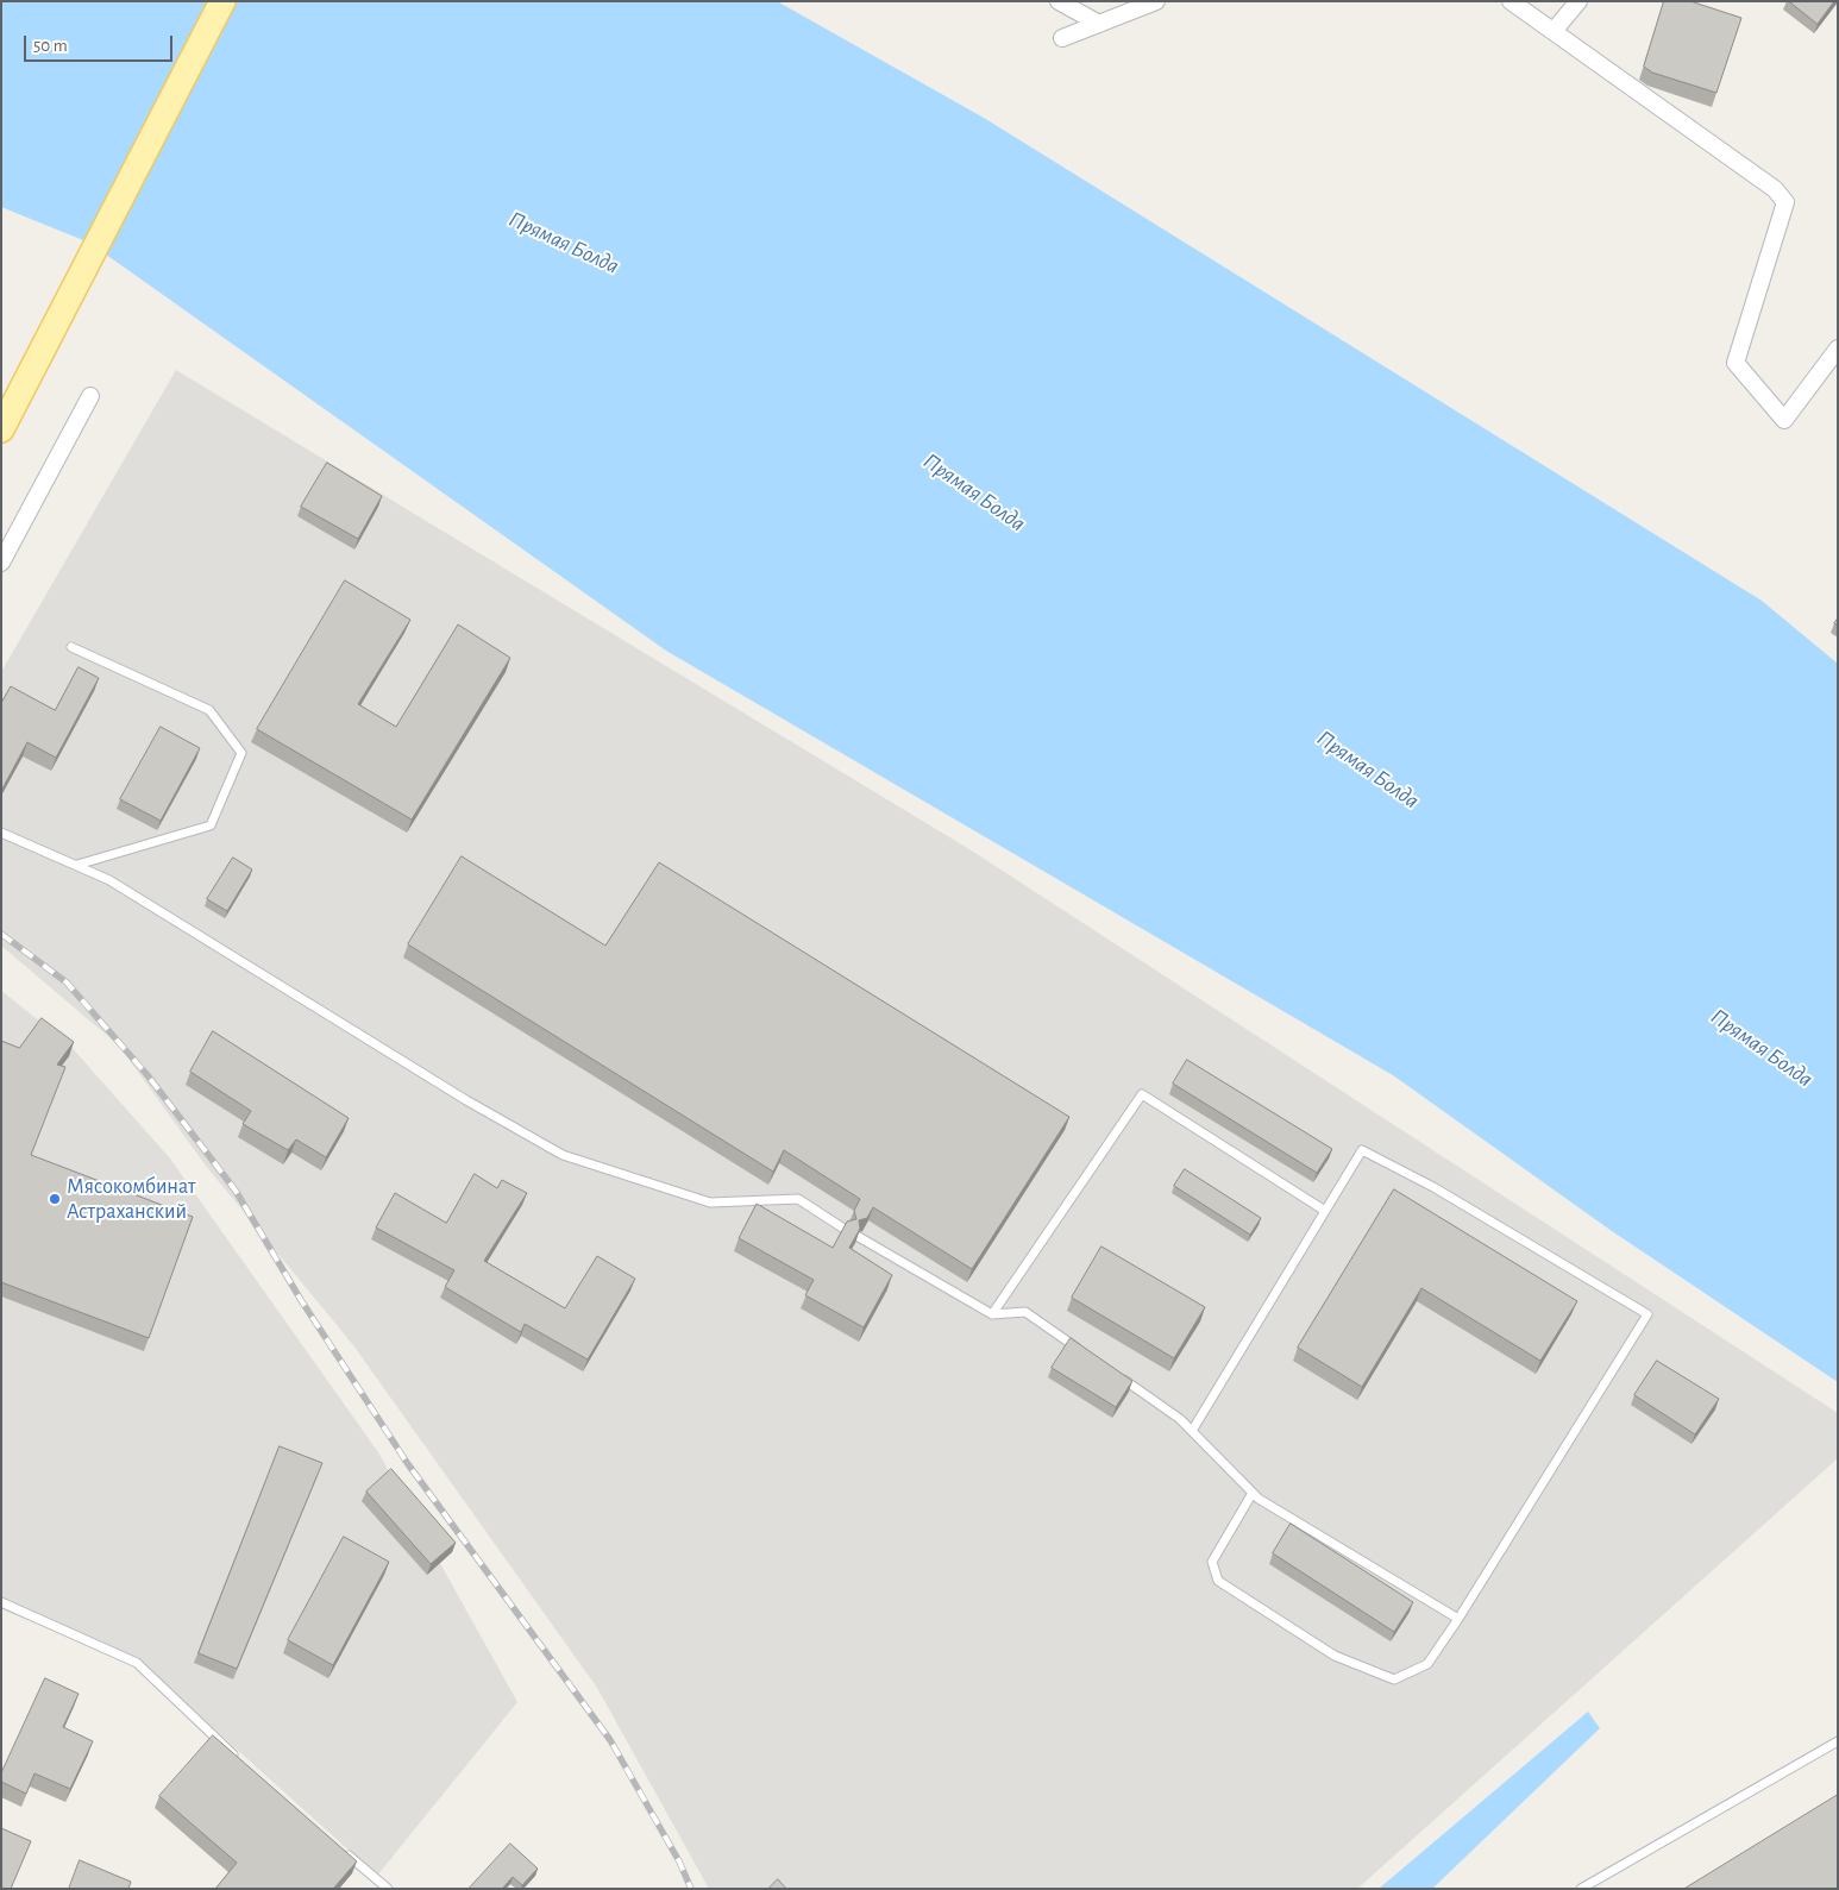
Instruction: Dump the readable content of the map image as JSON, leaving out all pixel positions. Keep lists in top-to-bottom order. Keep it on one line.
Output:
{"water":["Прямая Болда"],"places":["Мясокомбинат Астраханский"],"scale_bar":"50 m"}
